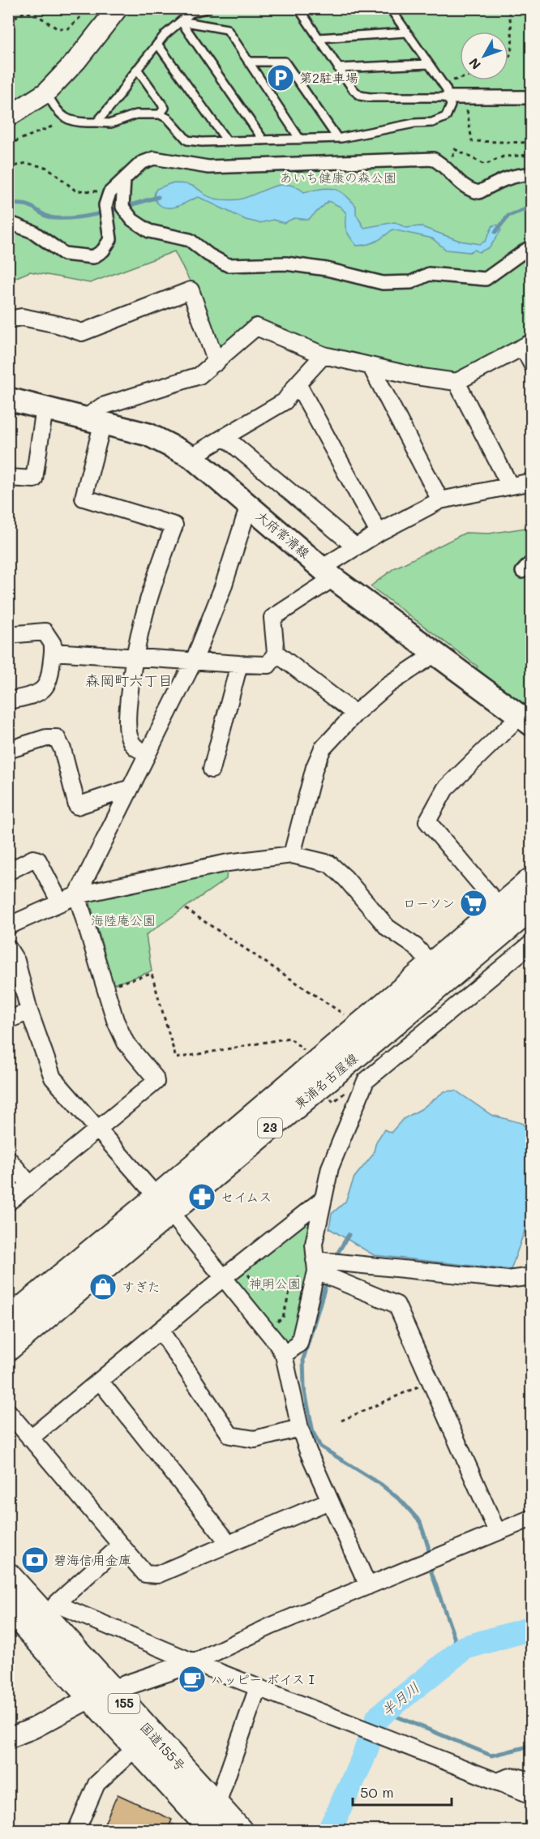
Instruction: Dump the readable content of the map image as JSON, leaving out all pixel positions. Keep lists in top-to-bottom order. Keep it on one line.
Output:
{"streets":{"highway":["155","国道155号"],"main road":["大府常滑線","東浦名古屋線","23"]},"districts":["森岡町六丁目"],"water":["半月川"],"parks":["あいち健康の森公園","海陸庵公園","神明公園"],"places":{"parking":["第2駐車場"],"supermarket":["ローソン"],"pharmacy":["セイムス"],"shop":["すぎた"],"bank":["碧海信用金庫"],"cafe":["ハッピー ボイス I"]},"scale_bar":"50 m","north":"bottom left"}
